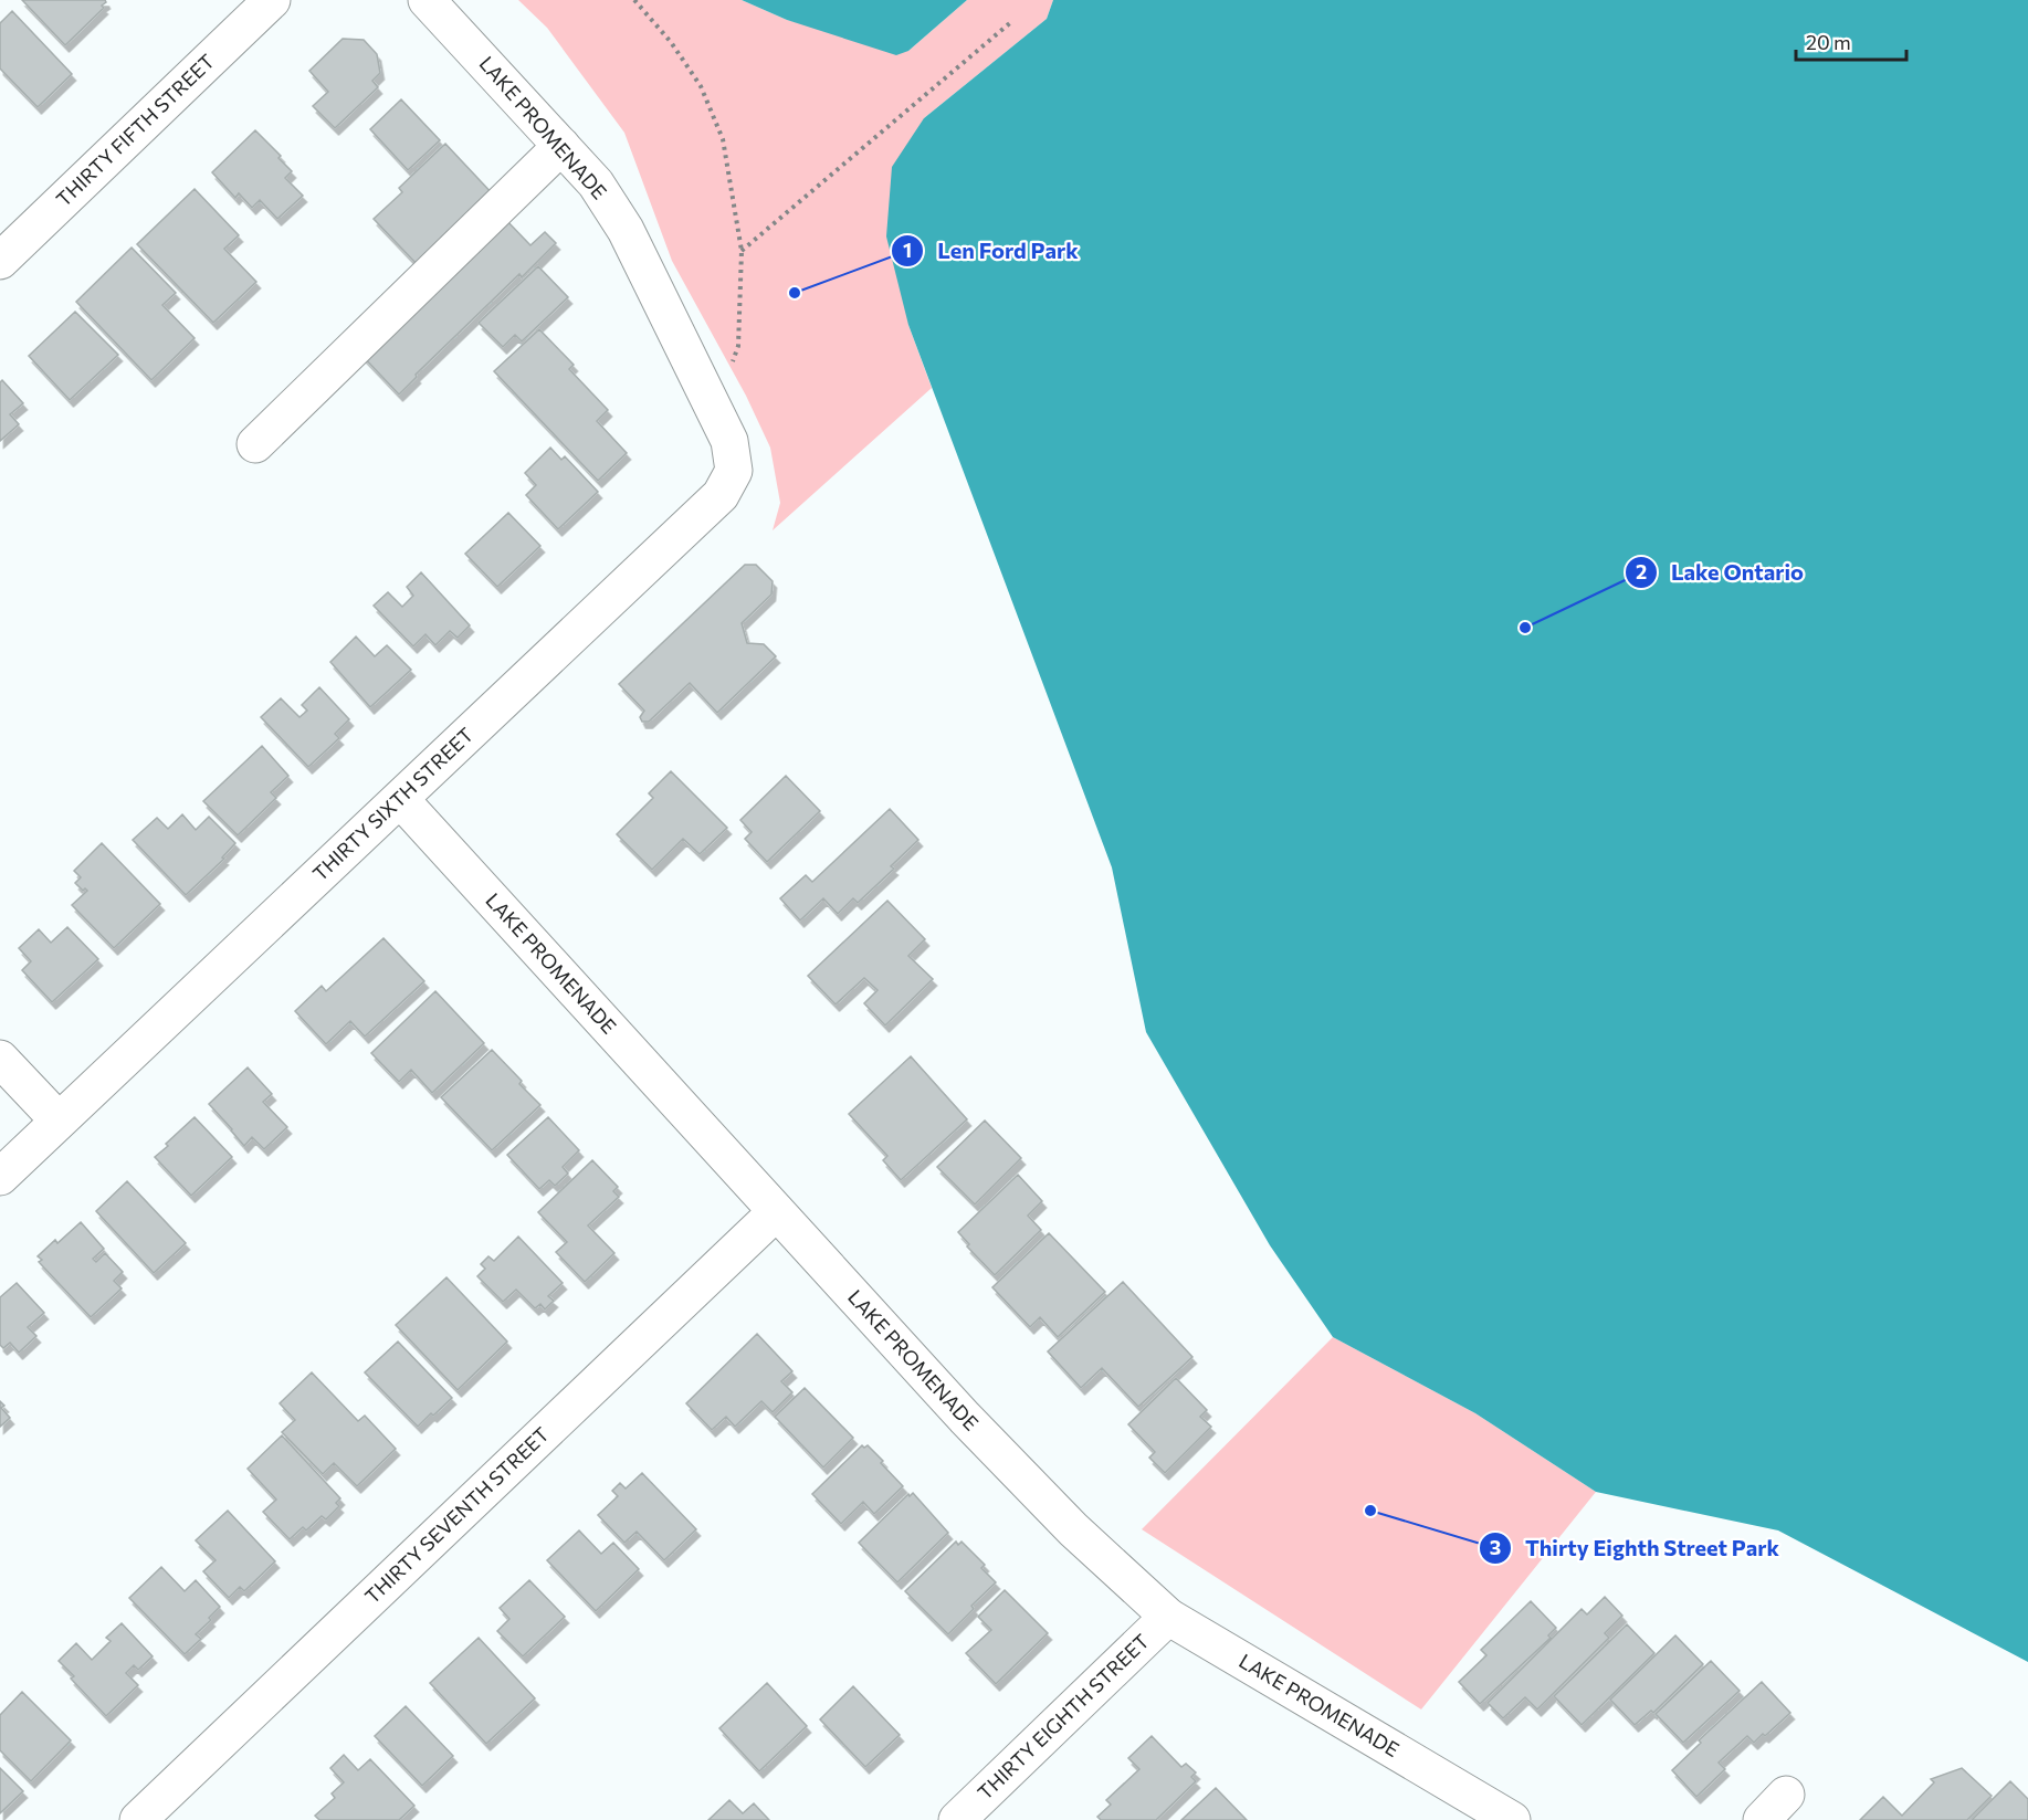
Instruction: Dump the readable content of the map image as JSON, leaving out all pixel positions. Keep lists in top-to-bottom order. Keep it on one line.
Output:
{"streets":{"street":["LAKE PROMENADE","THIRTY FIFTH STREET","THIRTY SIXTH STREET","THIRTY SEVENTH STREET","THIRTY EIGHTH STREET"]},"crossings":[["LAKE PROMENADE","THIRTY SIXTH STREET"],["LAKE PROMENADE","THIRTY SEVENTH STREET"],["LAKE PROMENADE","THIRTY EIGHTH STREET"]],"places":["Len Ford Park","Lake Ontario","Thirty Eighth Street Park"],"scale_bar":"20 m"}
